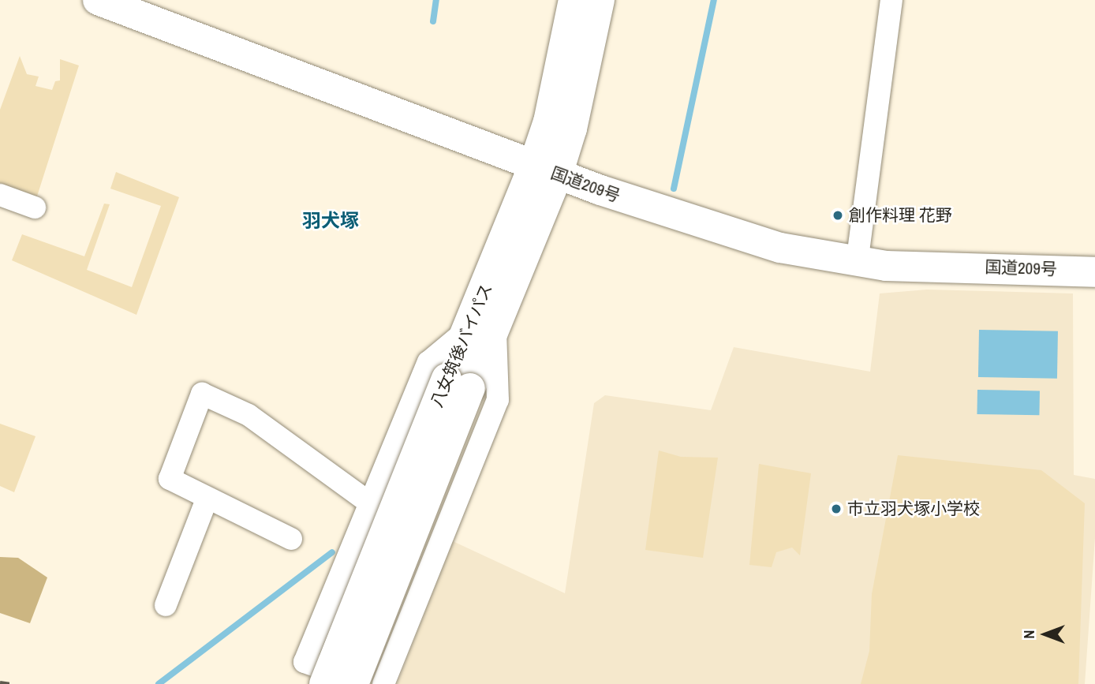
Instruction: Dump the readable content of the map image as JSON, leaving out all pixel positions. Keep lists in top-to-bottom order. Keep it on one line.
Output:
{"streets":{"highway":["国道209号","八女筑後バイパス"]},"crossings":[["国道209号","八女筑後バイパス"]],"districts":["羽犬塚"],"places":["創作料理 花野","市立羽犬塚小学校"],"north":"left"}
